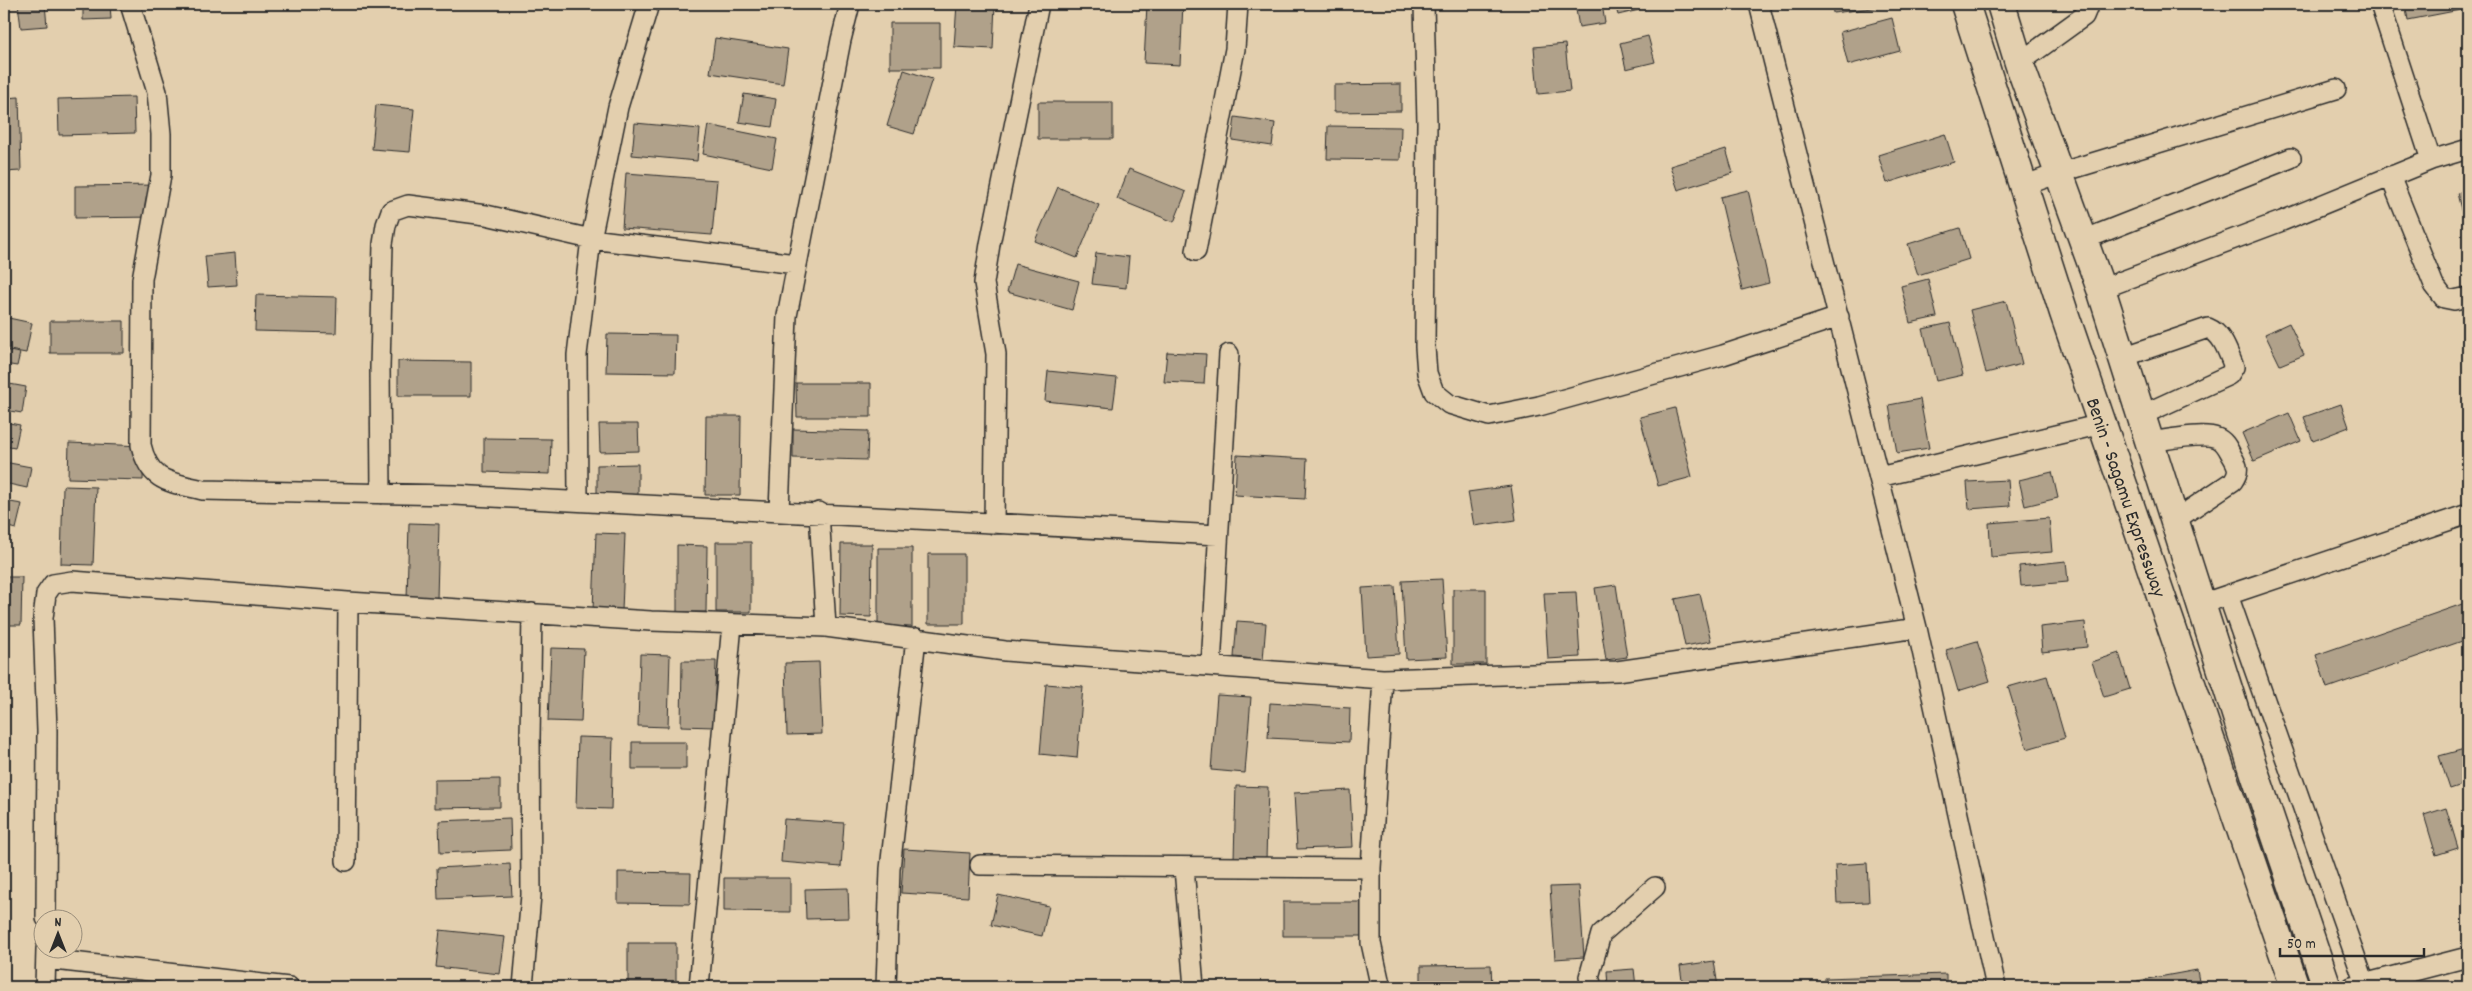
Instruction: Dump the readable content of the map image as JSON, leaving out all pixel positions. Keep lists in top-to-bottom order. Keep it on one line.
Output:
{"streets":{"highway":["Benin - Sagamu Expressway"]},"scale_bar":"50 m","north":"top"}
